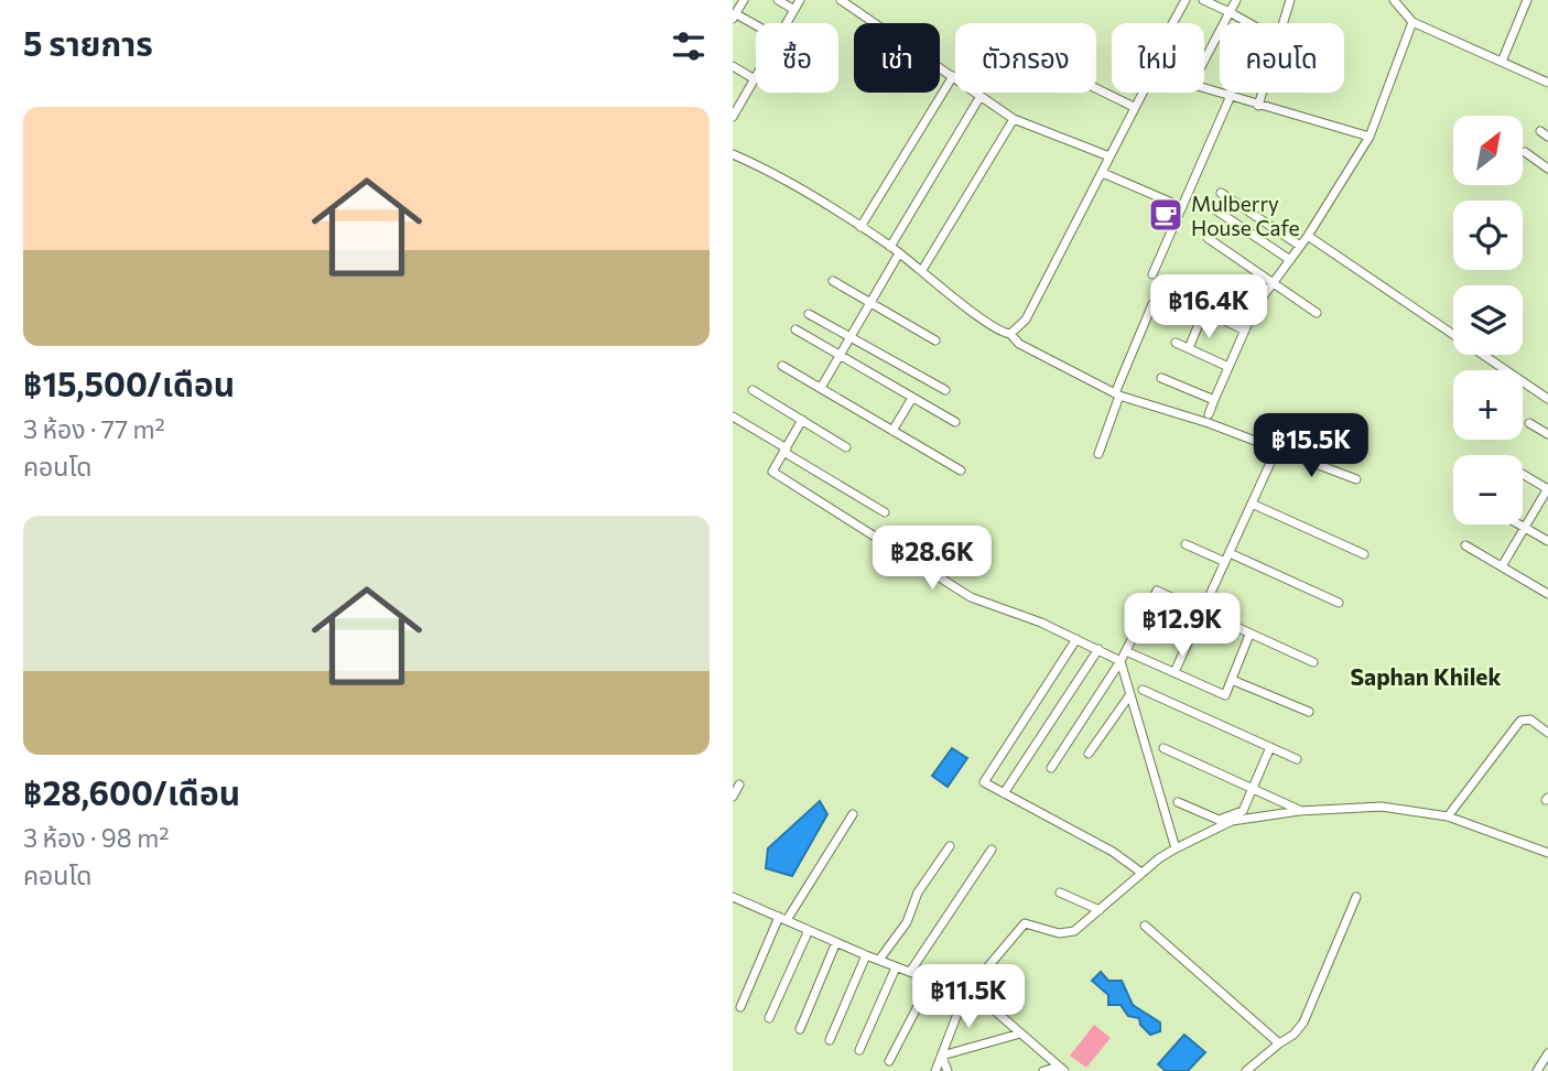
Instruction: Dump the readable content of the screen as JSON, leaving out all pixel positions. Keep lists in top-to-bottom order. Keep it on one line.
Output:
{"districts":["Saphan Khilek"],"places":{"cafe":["Mulberry House Cafe"]},"north":"top right","page":{"heading":"5 รายการ","chip":["ซื้อ","เช่า","ตัวกรอง","ใหม่","คอนโด"],"list":[{"name":"฿15,500/เดือน","note":"3 ห้อง · 77 m² · คอนโด"},{"name":"฿28,600/เดือน","note":"3 ห้อง · 98 m² · คอนโด"}],"map_buttons":["+","−"],"price":["฿16.4K","฿15.5K","฿28.6K","฿12.9K","฿11.5K"]}}
